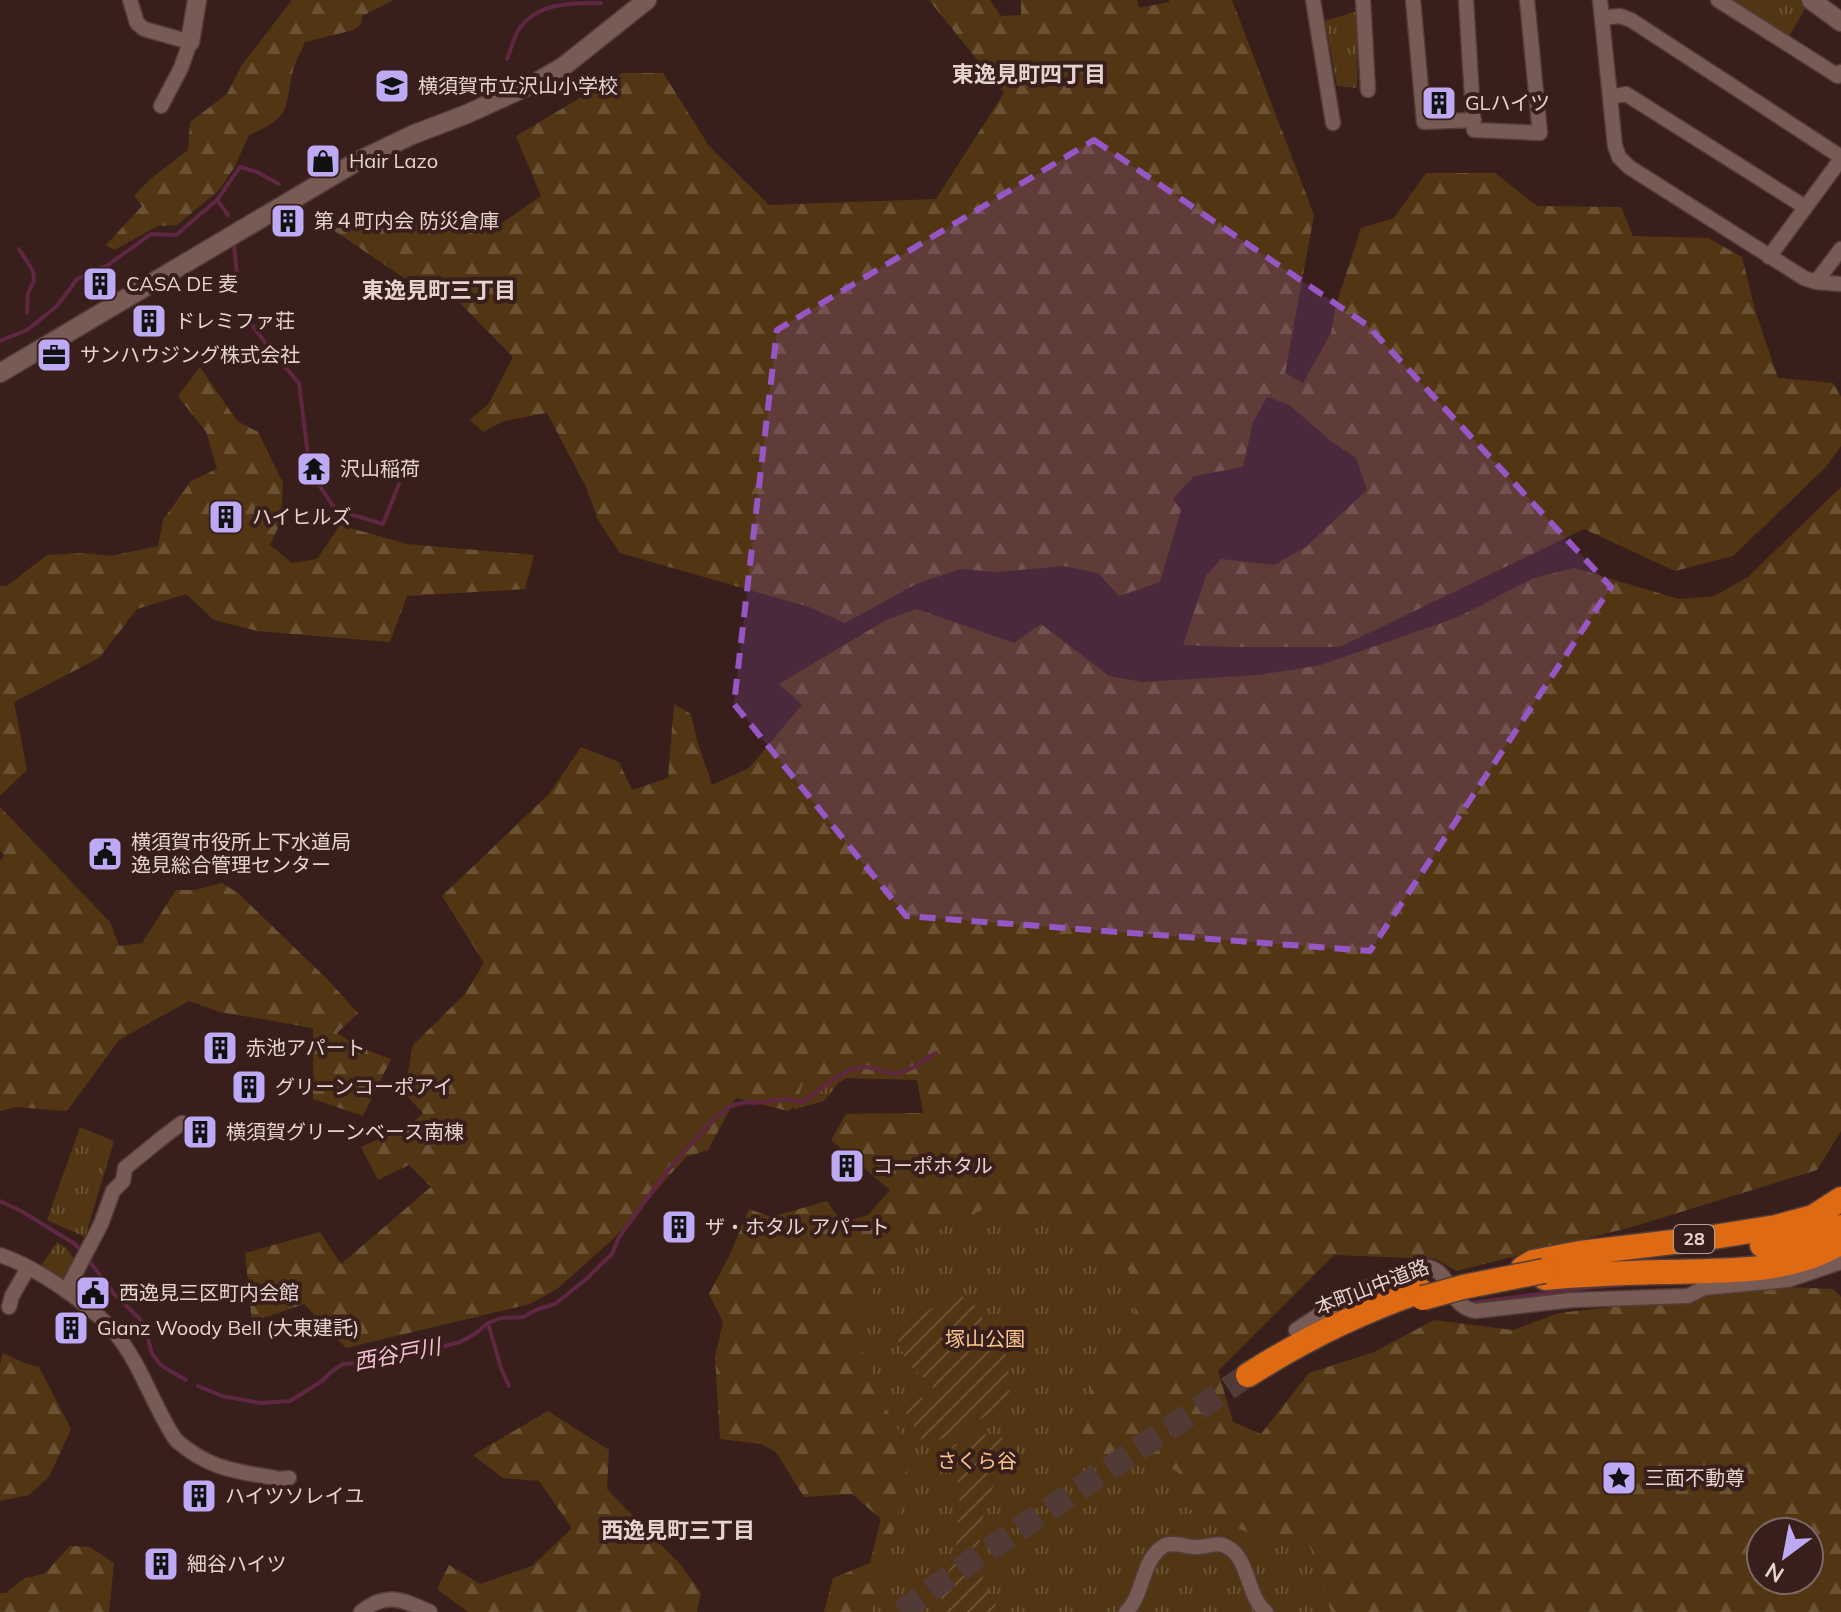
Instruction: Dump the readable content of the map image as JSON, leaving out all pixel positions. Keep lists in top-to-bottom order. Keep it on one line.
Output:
{"streets":{"highway":["28","本町山中道路"]},"crossings":[["28","本町山中道路"]],"districts":["東逸見町四丁目","東逸見町三丁目","西逸見町三丁目"],"water":["西谷戸川"],"parks":["塚山公園","さくら谷"],"places":{"school or university":["横須賀市立沢山小学校"],"building":["GLハイツ","第４町内会 防災倉庫","CASA DE 麦","ドレミファ荘","ハイヒルズ","赤池アパート","グリーンコーポアイ","横須賀グリーンベース南棟","コーポホタル","ザ・ホタル アパート","Glanz Woody Bell (大東建託)","ハイツソレイユ","細谷ハイツ"],"shop":["Hair Lazo"],"office":["サンハウジング株式会社"],"temple":["沢山稲荷"],"public building":["横須賀市役所上下水道局 逸見総合管理センター","西逸見三区町内会館"],"place":["三面不動尊"]},"north":"bottom left"}
